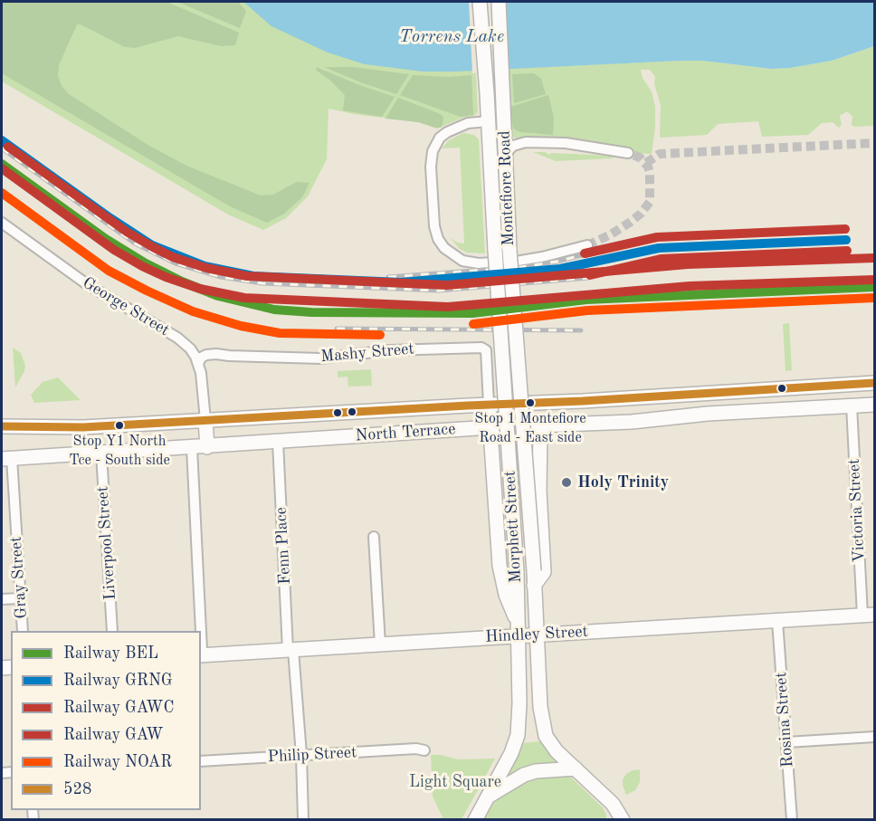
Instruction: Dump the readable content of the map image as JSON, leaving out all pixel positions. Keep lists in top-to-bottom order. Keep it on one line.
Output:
{"streets":{"main road":["Montefiore Road","North Terrace","Morphett Street","Hindley Street"],"street":["George Street","Mashy Street","Victoria Street","Liverpool Street","Fenn Place","Gray Street","Rosina Street","Philip Street"]},"crossings":[["Montefiore Road","Morphett Street"],["George Street","Mashy Street"],["George Street","North Terrace"],["Mashy Street","North Terrace"],["North Terrace","Victoria Street"],["North Terrace","Liverpool Street"],["North Terrace","Fenn Place"],["North Terrace","Gray Street"],["Victoria Street","Hindley Street"],["Morphett Street","Hindley Street"],["Fenn Place","Hindley Street"],["Fenn Place","Philip Street"],["Hindley Street","Rosina Street"]],"water":["Torrens Lake"],"parks":["Light Square"],"places":["Stop 1 Montefiore Road - East side","Stop Y1 North Tce - South side","Holy Trinity"],"lines":["rail line GRNG","rail line GAW","rail line BEL","rail line GAWC","rail line NOAR","transit line 528"],"legend":["Railway BEL","Railway GRNG","Railway GAWC","Railway GAW","Railway NOAR","528"]}
